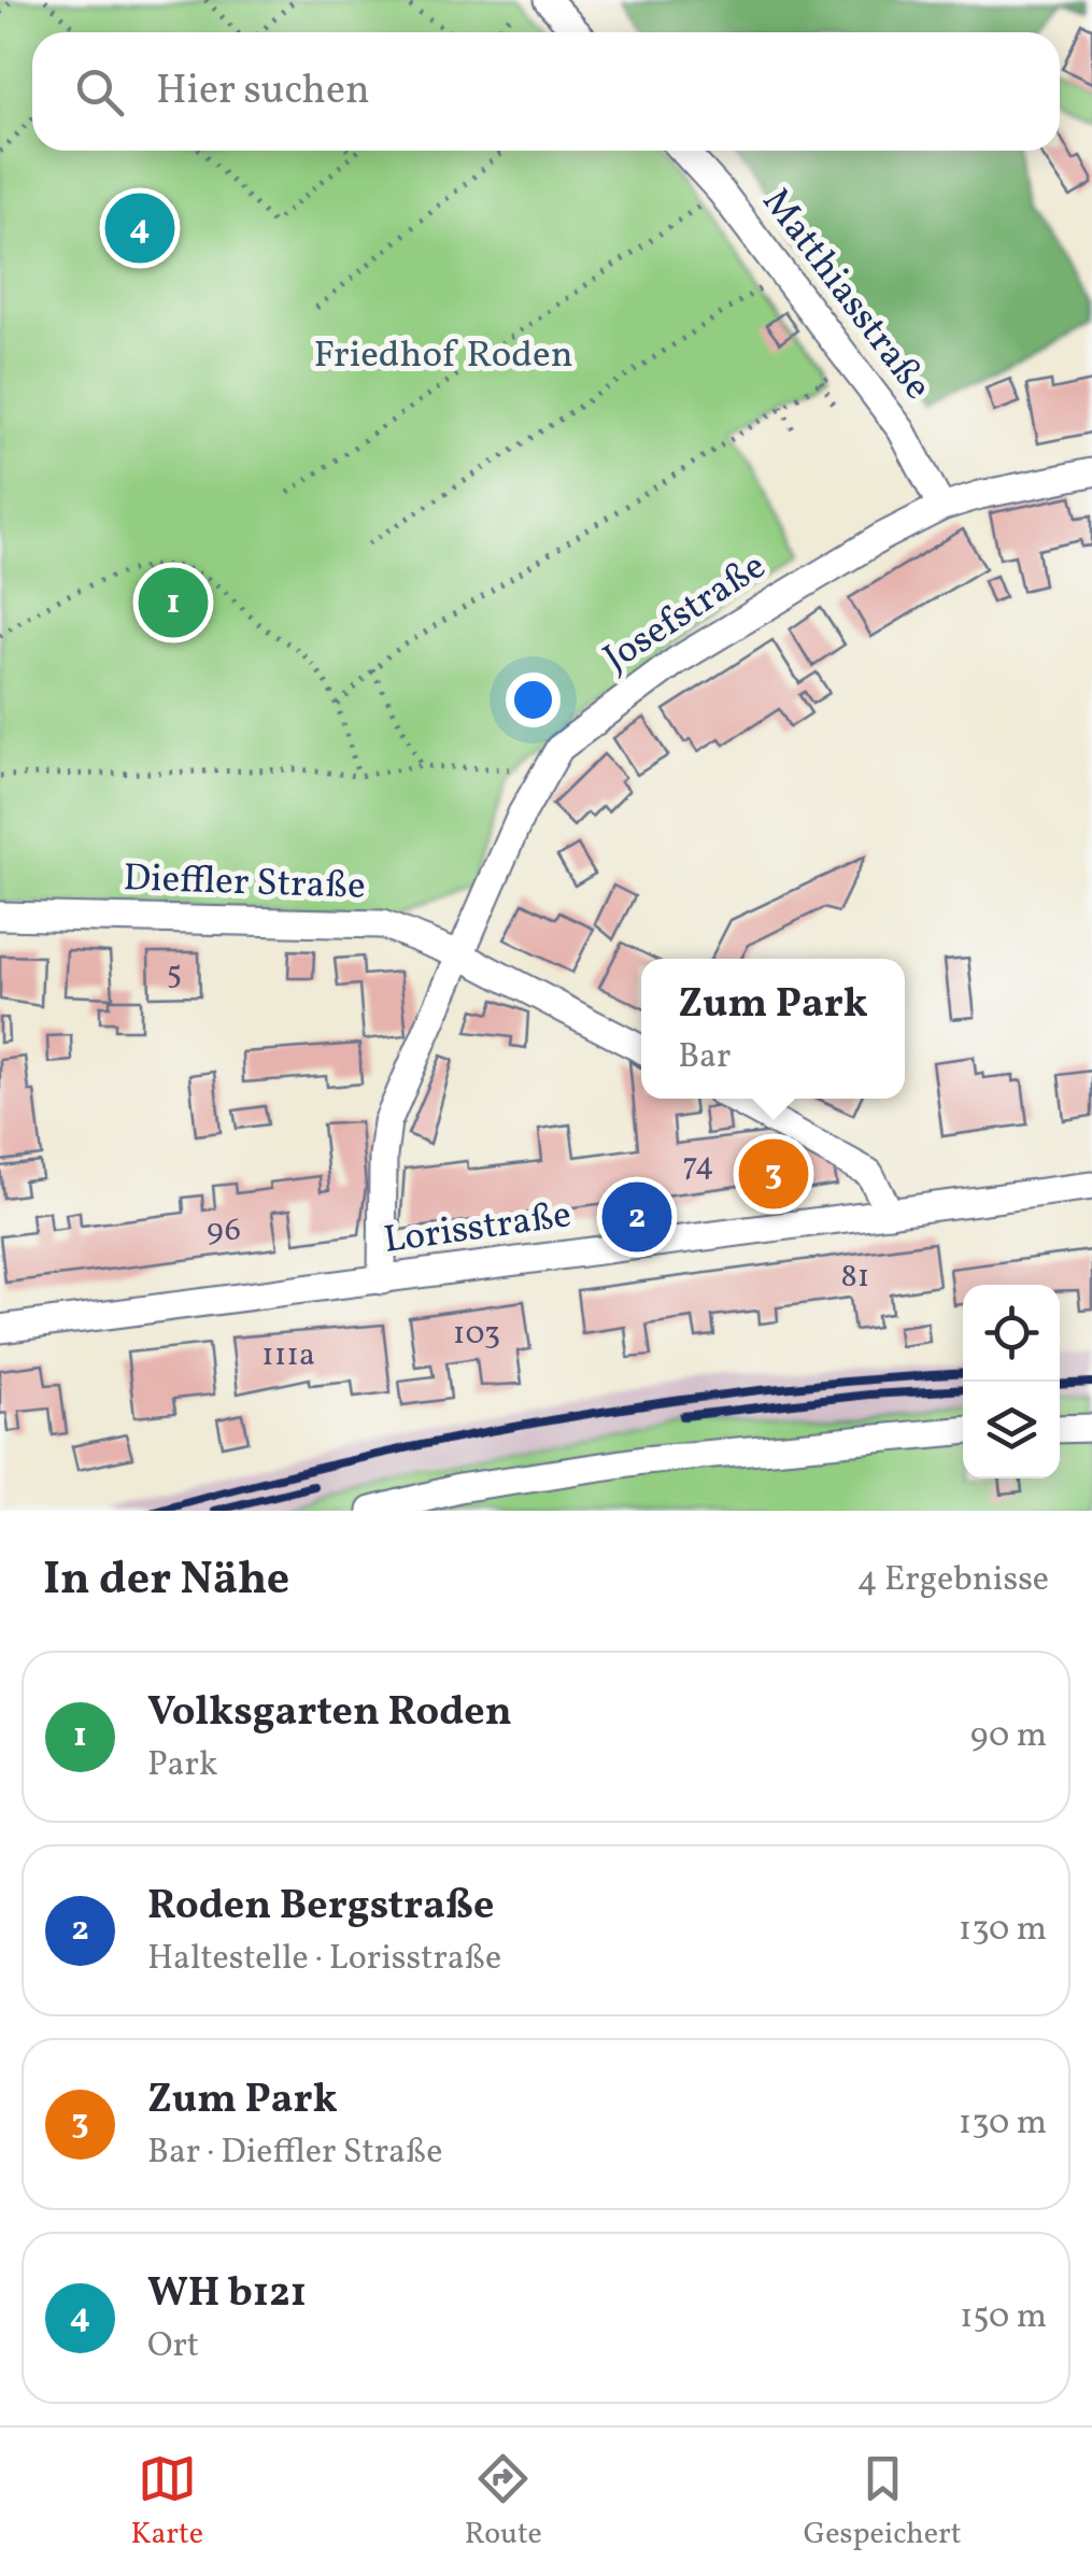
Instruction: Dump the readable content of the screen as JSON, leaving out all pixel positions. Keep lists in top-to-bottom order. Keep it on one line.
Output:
{"streets":{"street":["Matthiasstraße","Josefstraße","Dieffler Straße","Lorisstraße"]},"crossings":[["Matthiasstraße","Josefstraße"],["Josefstraße","Dieffler Straße"],["Josefstraße","Lorisstraße"]],"parks":["Friedhof Roden"],"house_numbers":["5","74","96","81","103","111a"],"page":{"search":"Hier suchen","pins":["4","1","3","2"],"popup":["Zum Park","Bar"],"heading":["In der Nähe","4 Ergebnisse"],"list":[{"mark":"1","name":"Volksgarten Roden","note":"Park","value":"90 m"},{"mark":"2","name":"Roden Bergstraße","note":"Haltestelle · Lorisstraße","value":"130 m"},{"mark":"3","name":"Zum Park","note":"Bar · Dieffler Straße","value":"130 m"},{"mark":"4","name":"WH b121","note":"Ort","value":"150 m"}],"nav":["Karte","Route","Gespeichert"]}}
